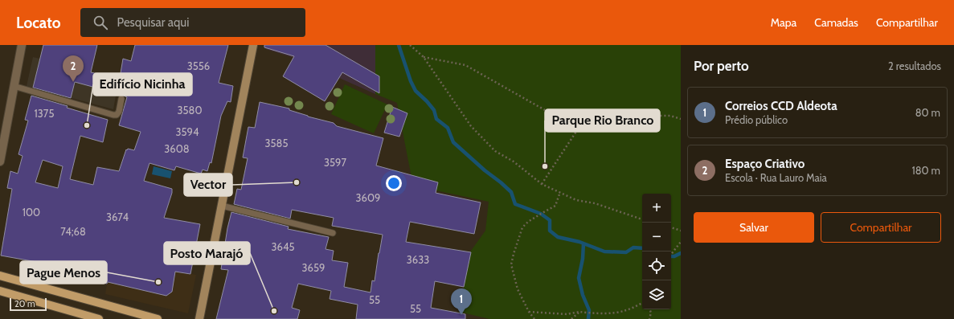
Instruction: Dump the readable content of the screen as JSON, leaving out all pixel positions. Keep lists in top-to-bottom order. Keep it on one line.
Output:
{"places":["Edifício Nicinha","Parque Rio Branco","Vector","Pague Menos","Posto Marajó"],"house_numbers":["3556","3580","1375","3594","3585","3608","3597","3609","100","3674","74;68","3645","3633","3659","55","55"],"scale_bar":"20 m","page":{"header":"Locato","search":"Pesquisar aqui","nav":["Mapa","Camadas","Compartilhar"],"heading":["Por perto","2 resultados"],"pins":["2","1"],"list":[{"mark":"1","name":"Correios CCD Aldeota","note":"Prédio público","value":"80 m"},{"mark":"2","name":"Espaço Criativo","note":"Escola · Rua Lauro Maia","value":"180 m"}],"map_buttons":["+","−"],"buttons":["Salvar","Compartilhar"],"scale":"20 m"}}
